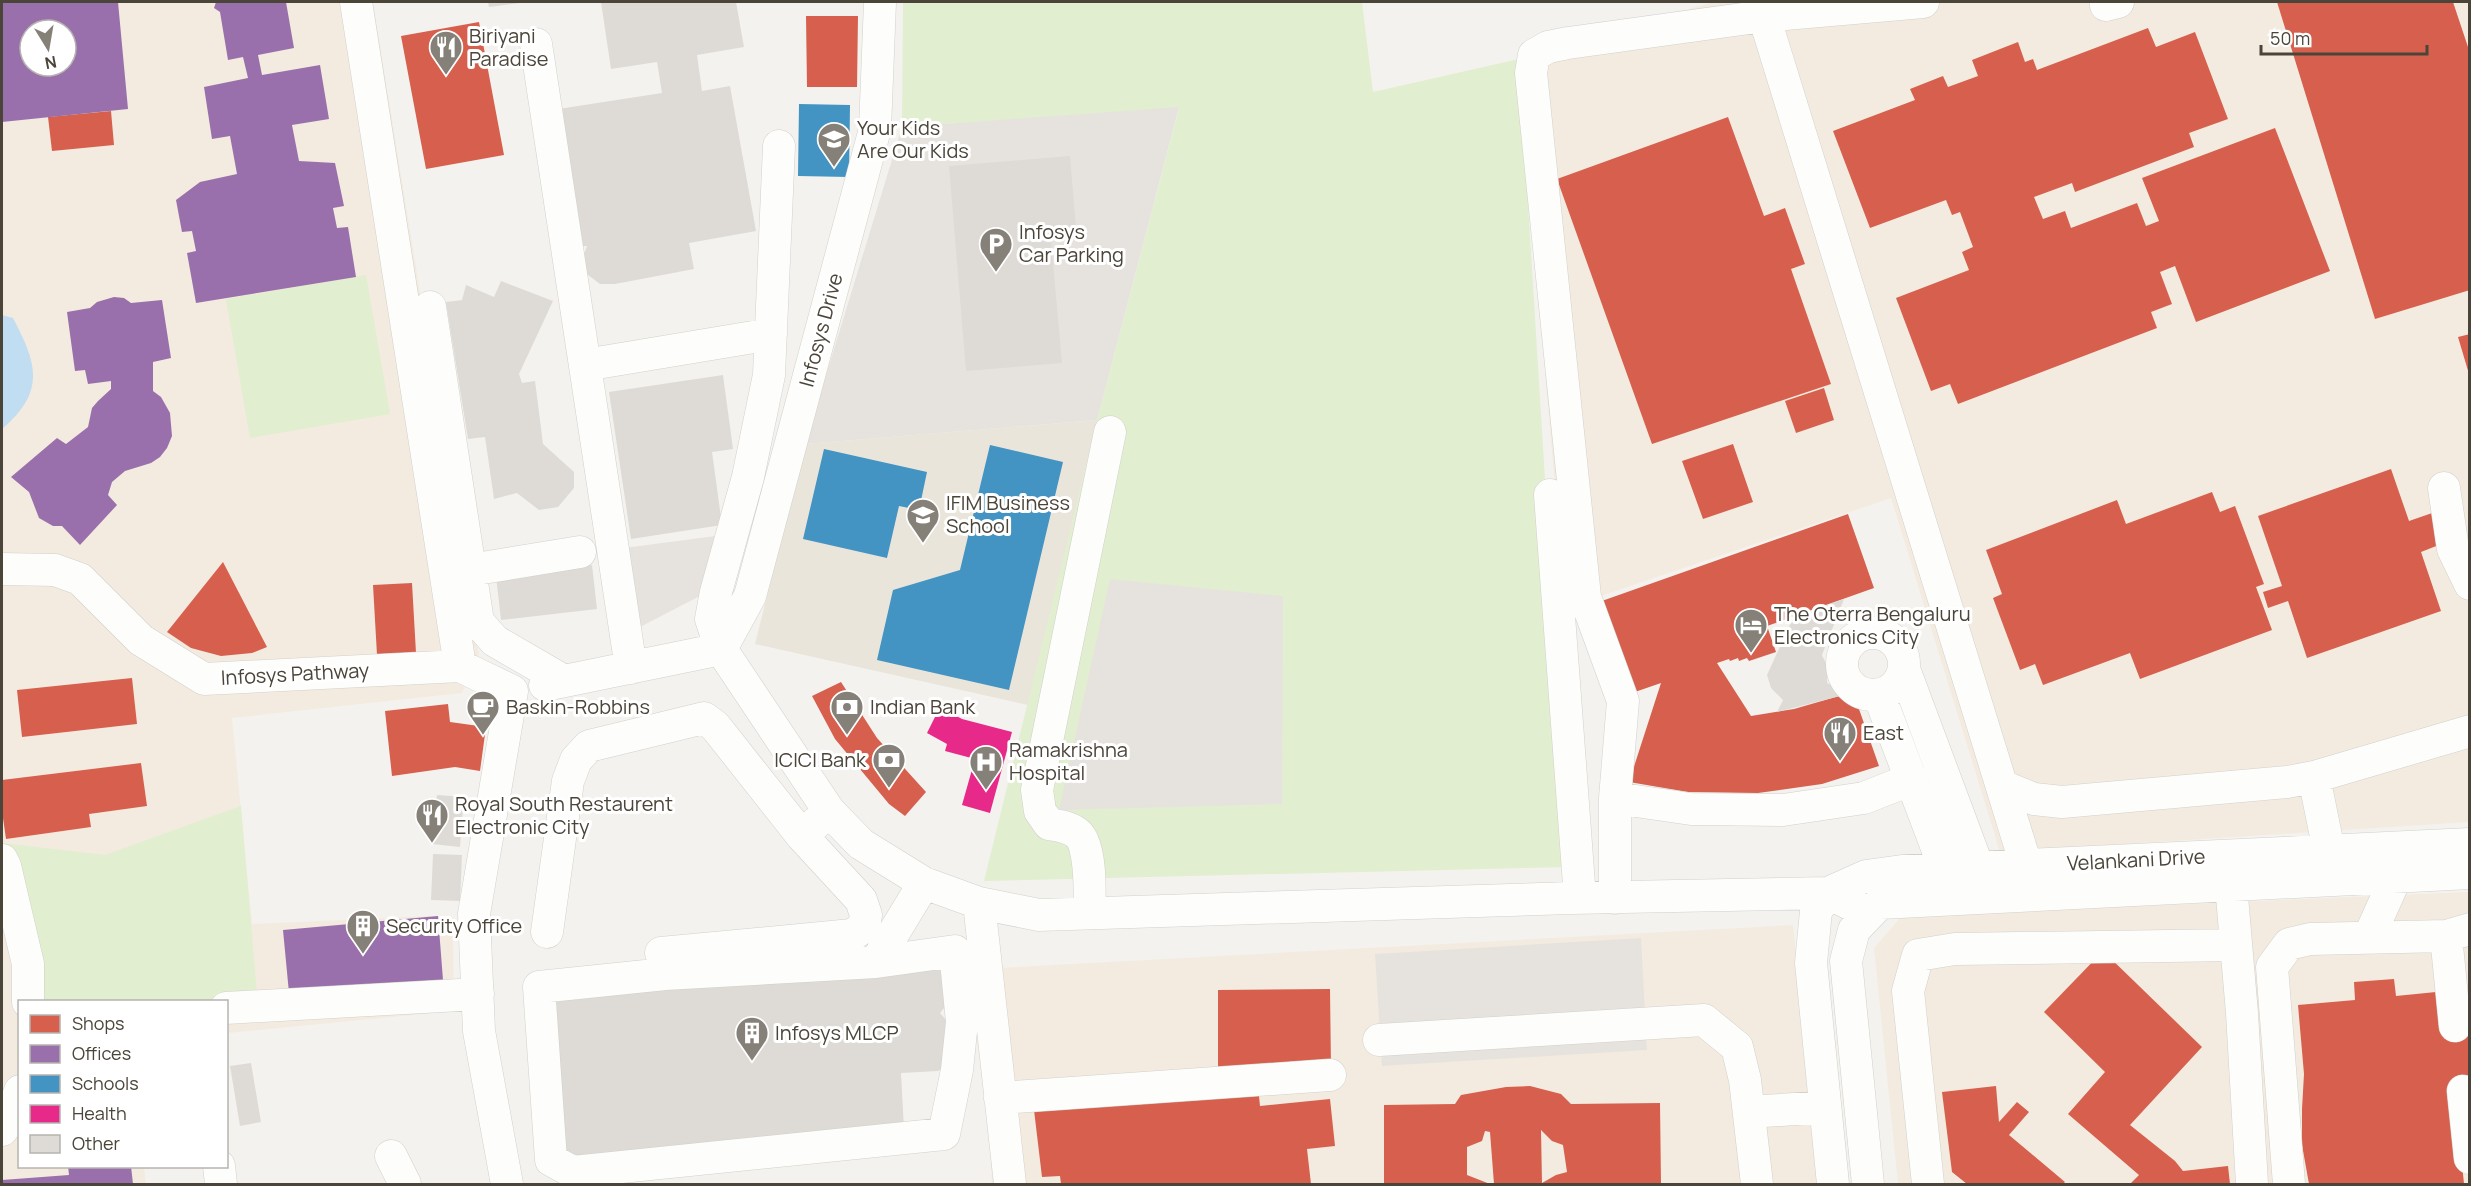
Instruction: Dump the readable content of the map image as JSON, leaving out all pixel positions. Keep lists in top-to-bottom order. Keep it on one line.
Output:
{"streets":{"street":["Infosys Drive","Infosys Pathway","Velankani Drive"]},"places":{"restaurant":["Biriyani Paradise","East","Royal South Restaurent Electronic City"],"school or university":["Your Kids Are Our Kids","IFIM Business School"],"parking":["Infosys Car Parking"],"hotel":["The Oterra Bengaluru Electronics City"],"cafe":["Baskin-Robbins"],"bank":["Indian Bank","ICICI Bank"],"hospital":["Ramakrishna Hospital"],"building":["Security Office","Infosys MLCP"]},"legend":["Shops","Offices","Schools","Health","Other"],"scale_bar":"50 m","north":"bottom"}
